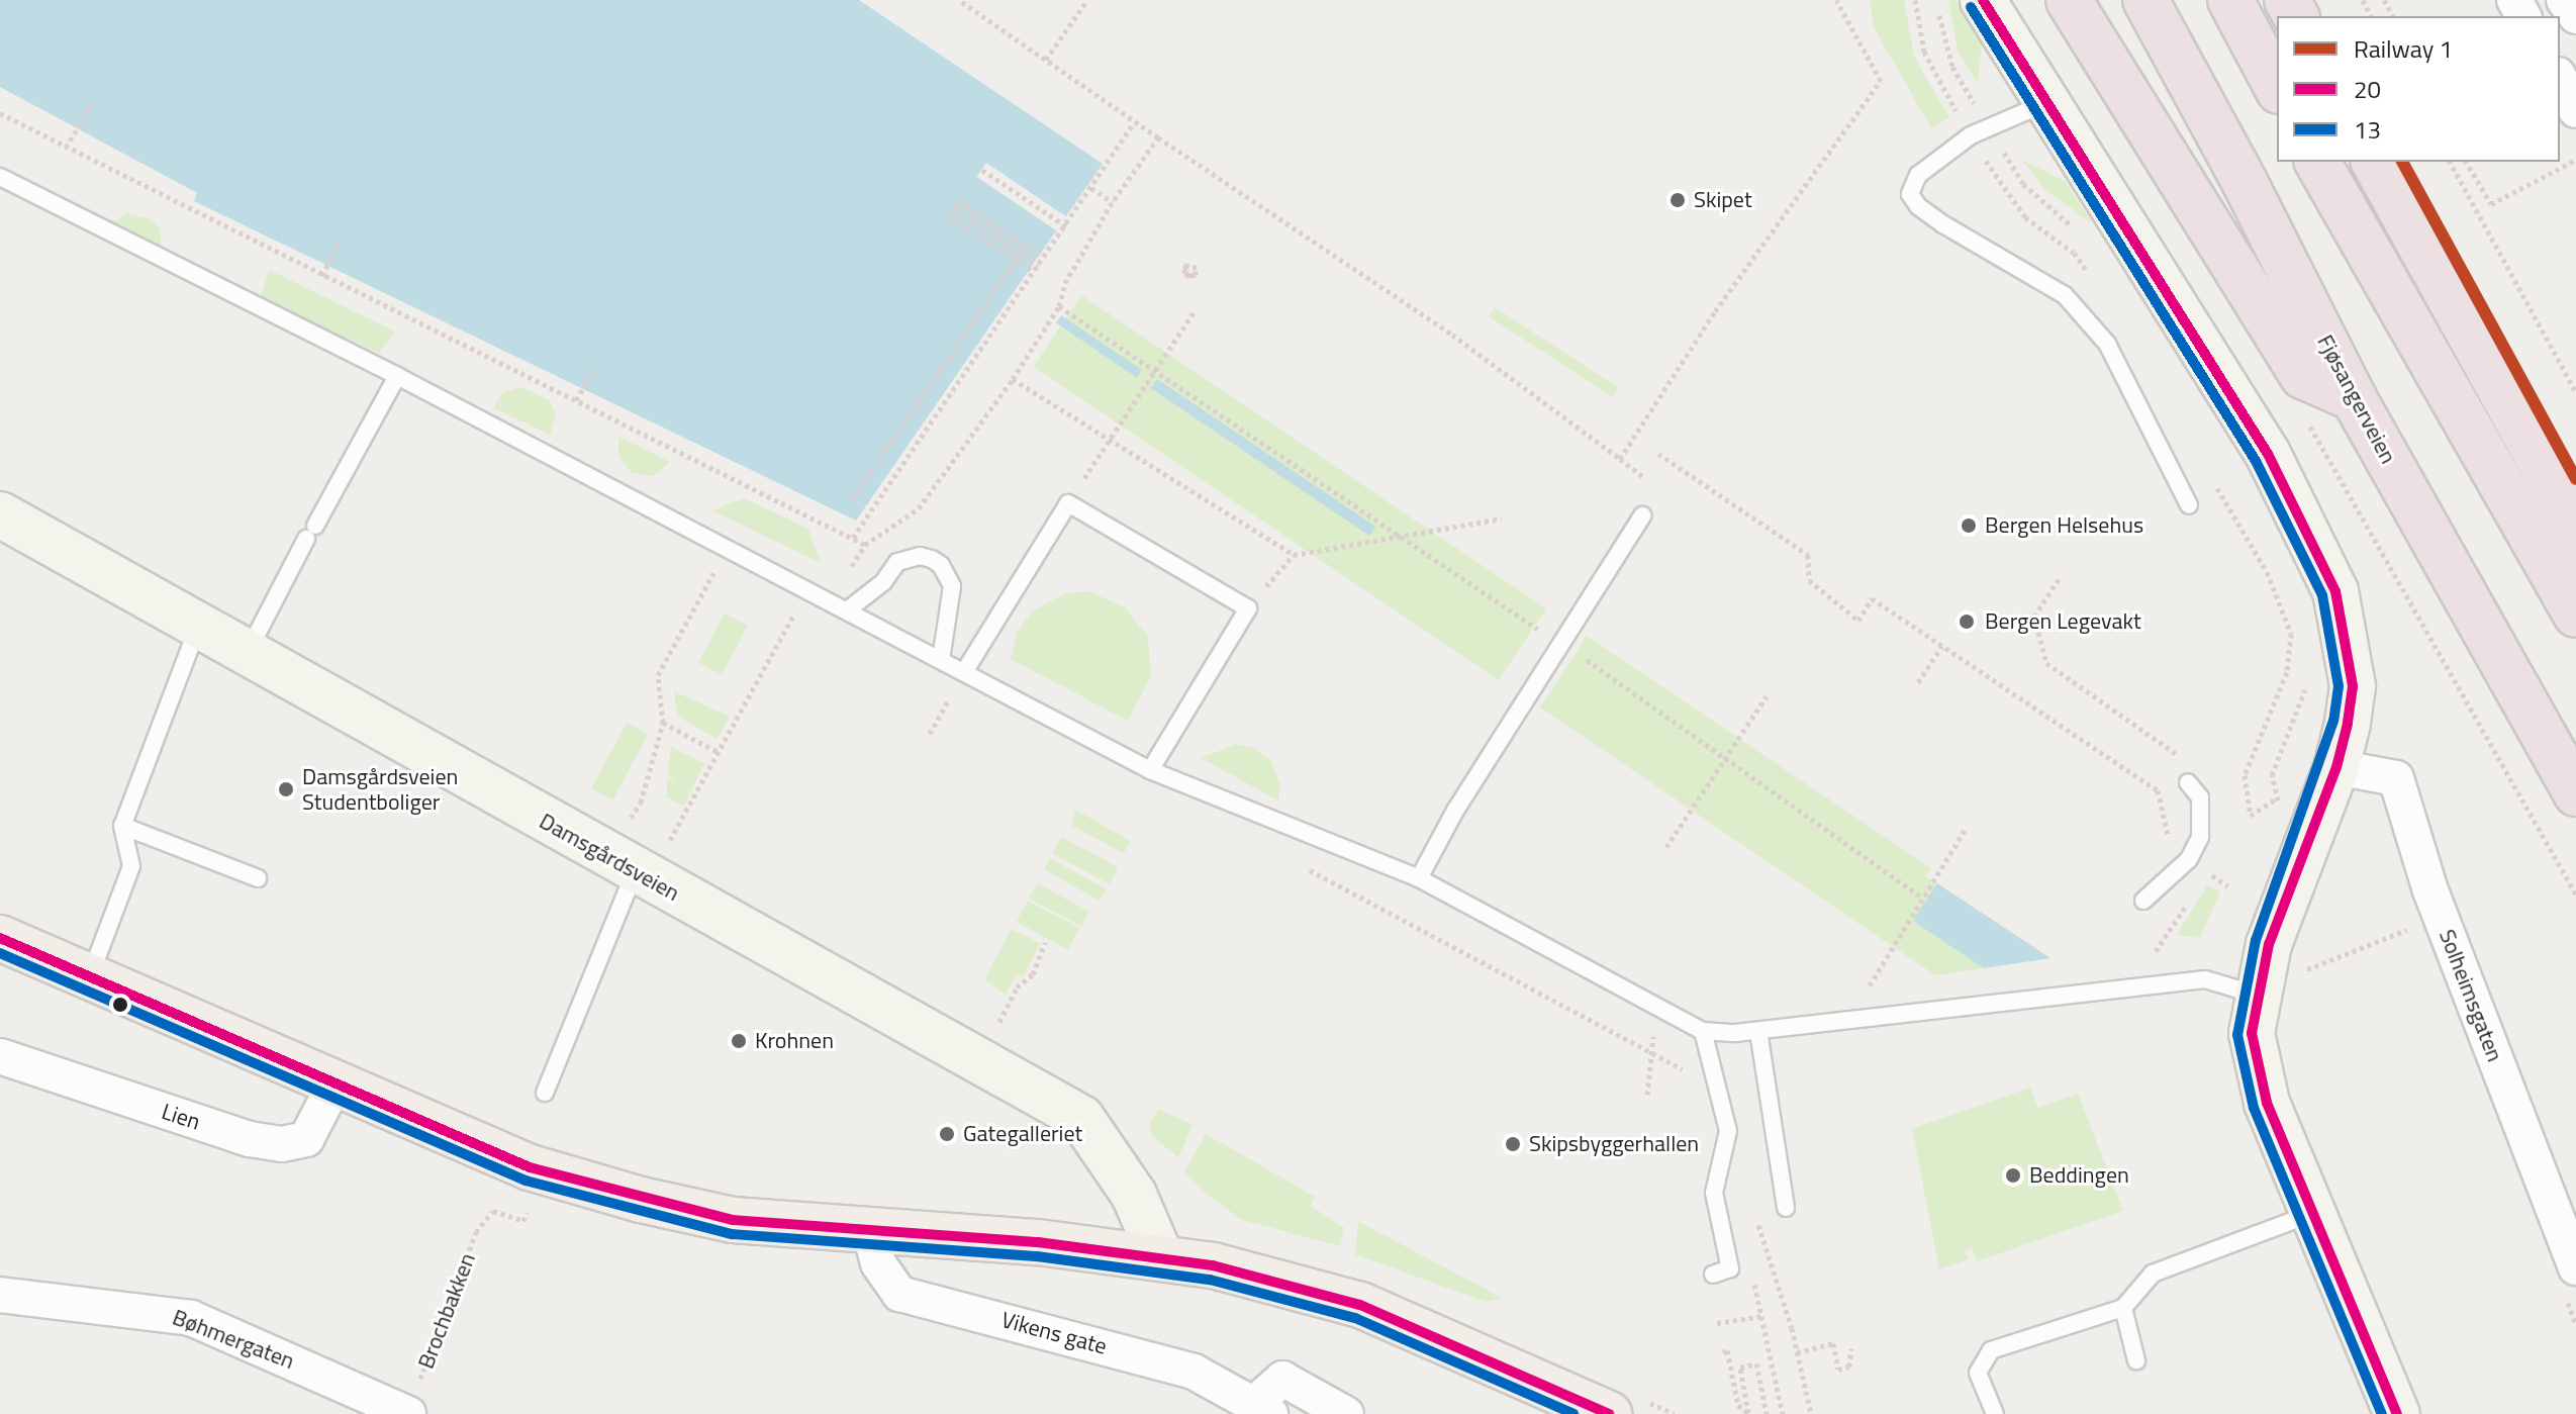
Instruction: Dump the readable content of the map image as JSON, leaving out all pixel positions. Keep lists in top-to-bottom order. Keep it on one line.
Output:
{"streets":{"highway":["Fjøsangerveien"],"main road":["Damsgårdsveien"],"street":["Solheimsgaten","Lien","Vikens gate","Bøhmergaten"],"path":["Brochbakken"]},"crossings":[["Brochbakken","Bøhmergaten"]],"places":["Skipet","Bergen Helsehus","Bergen Legevakt","Damsgårdsveien Studentboliger","Krohnen","Gategalleriet","Skipsbyggerhallen","Beddingen"],"lines":["transit line 20","transit line 13","rail line 1"],"legend":["Railway 1","20","13"]}
